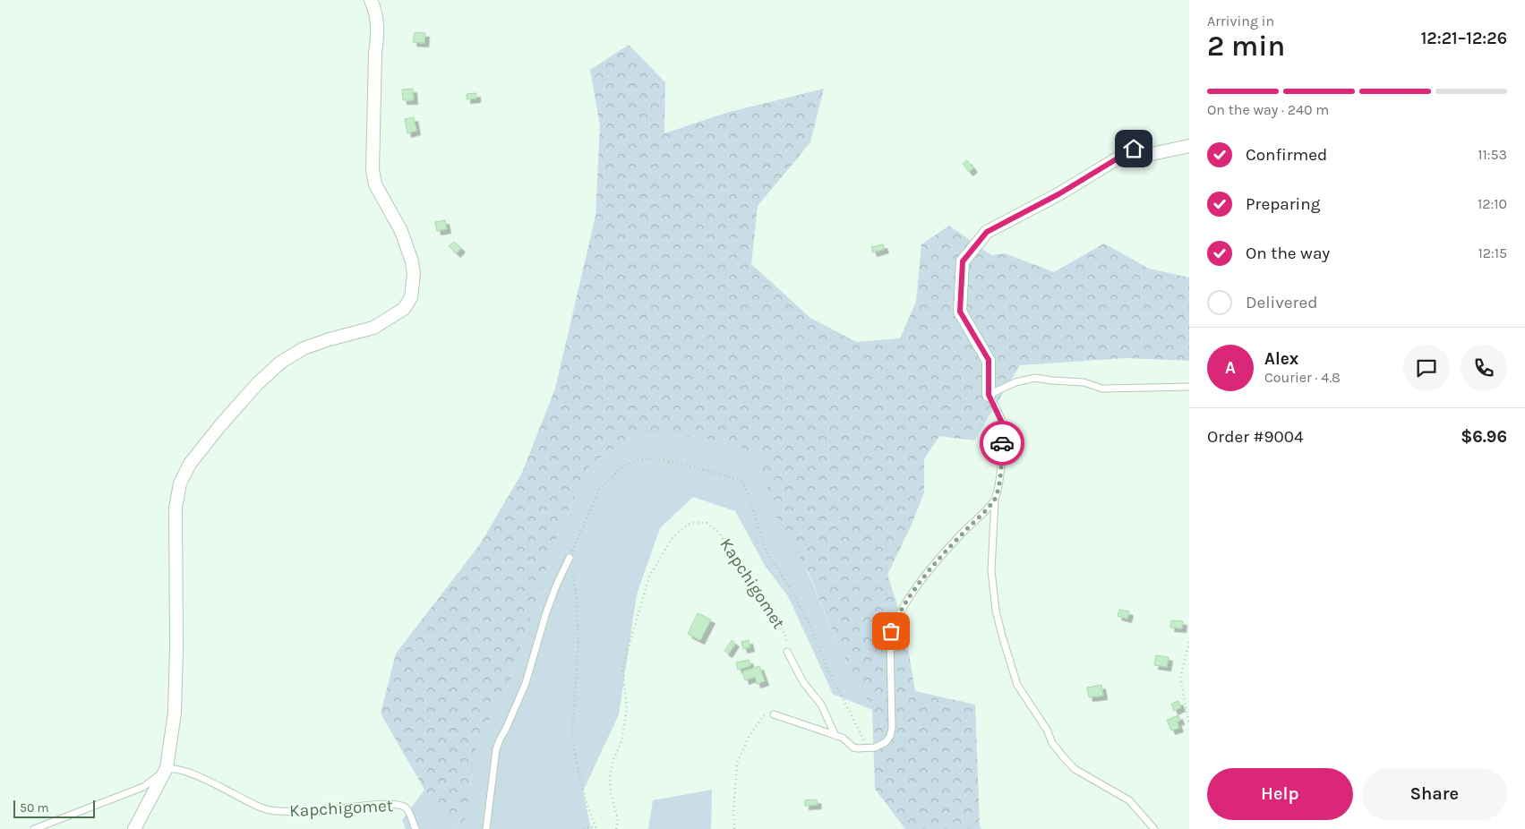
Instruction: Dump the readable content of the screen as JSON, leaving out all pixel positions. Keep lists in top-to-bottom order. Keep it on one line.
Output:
{"streets":{"lane":["Kapchigomet"]},"scale_bar":"50 m","page":{"heading":["2 min","Arriving in","12:21–12:26"],"panel":["Alex","Courier · 4.8","Order #9004","$6.96"],"bar":"On the way · 240 m","list":[["Confirmed","11:53"],["Preparing","12:10"],["On the way","12:15"],"Delivered"],"round":"A","buttons":["Help","Share"],"scale":"50 m"}}
